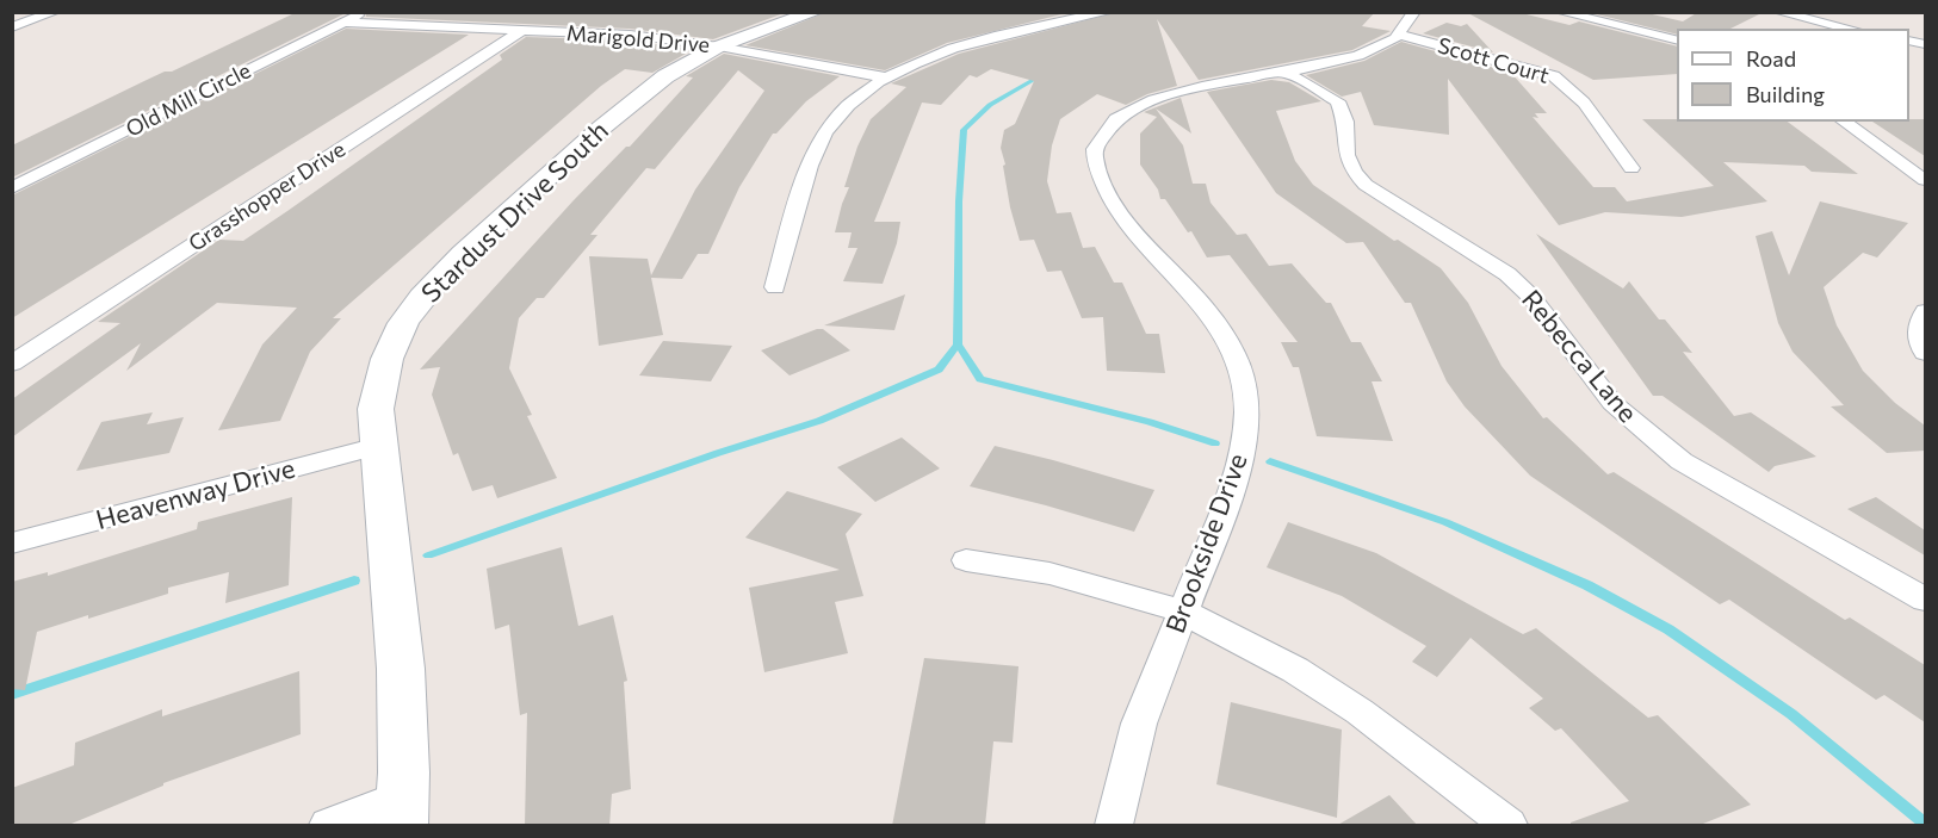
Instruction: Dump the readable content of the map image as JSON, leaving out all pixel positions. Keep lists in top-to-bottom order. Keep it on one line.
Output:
{"streets":{"street":["Marigold Drive","Scott Court","Old Mill Circle","Grasshopper Drive","Stardust Drive South","Rebecca Lane","Heavenway Drive","Brookside Drive"]},"crossings":[["Marigold Drive","Old Mill Circle"],["Marigold Drive","Grasshopper Drive"],["Marigold Drive","Stardust Drive South"],["Scott Court","Brookside Drive"],["Stardust Drive South","Heavenway Drive"],["Rebecca Lane","Brookside Drive"]],"legend":["Road","Building"]}
